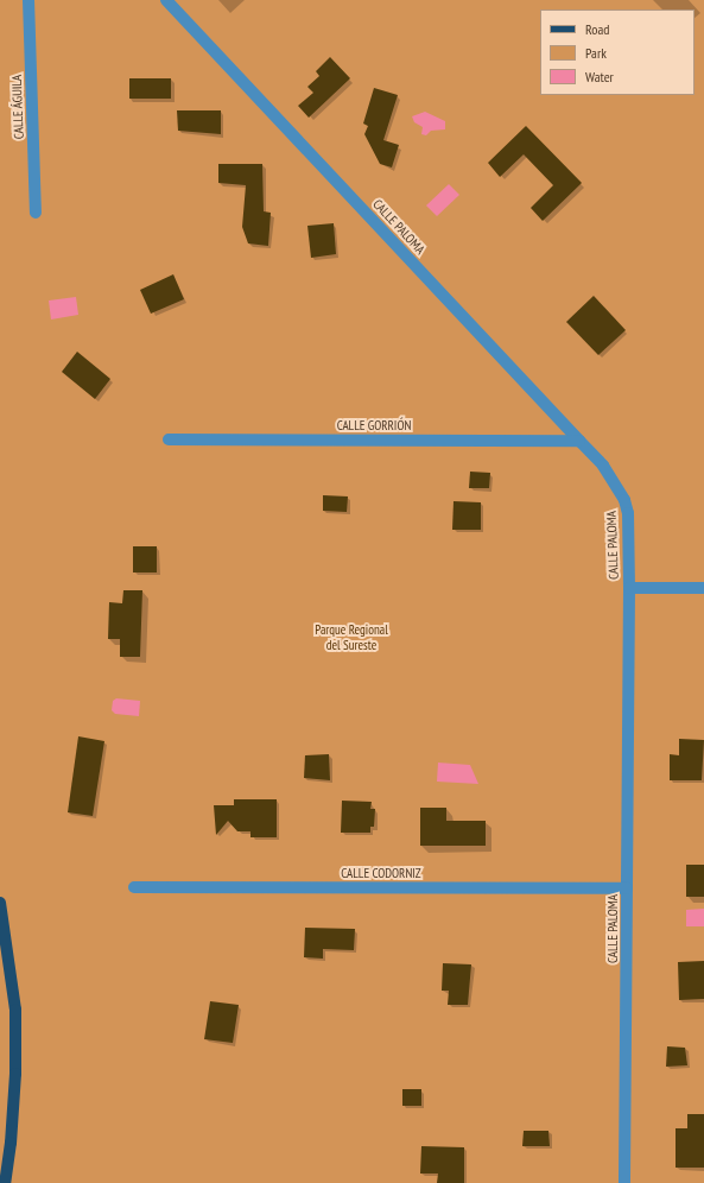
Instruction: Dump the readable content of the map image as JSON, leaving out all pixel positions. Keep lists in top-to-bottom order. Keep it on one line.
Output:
{"streets":{"street":["CALLE ÁGUILA","CALLE PALOMA","CALLE GORRIÓN","CALLE CODORNIZ"]},"crossings":[["CALLE PALOMA","CALLE GORRIÓN"],["CALLE PALOMA","CALLE CODORNIZ"]],"parks":["Parque Regional del Sureste"],"legend":["Road","Park","Water"]}
